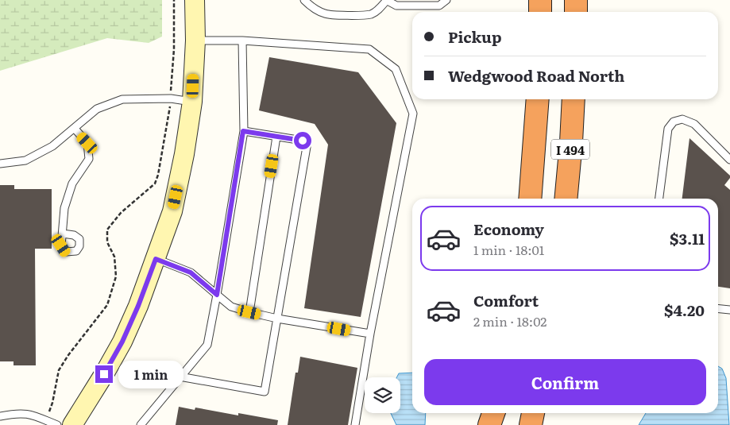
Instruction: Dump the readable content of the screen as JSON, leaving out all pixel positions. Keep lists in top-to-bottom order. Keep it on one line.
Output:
{"streets":{"highway":["I 494"]},"page":{"banner":["Pickup","Wedgwood Road North"],"list":[{"name":"Economy","note":"1 min · 18:01","value":"$3.11"},{"name":"Comfort","note":"2 min · 18:02","value":"$4.20"}],"buttons":"Confirm","bubble":"1 min"}}
